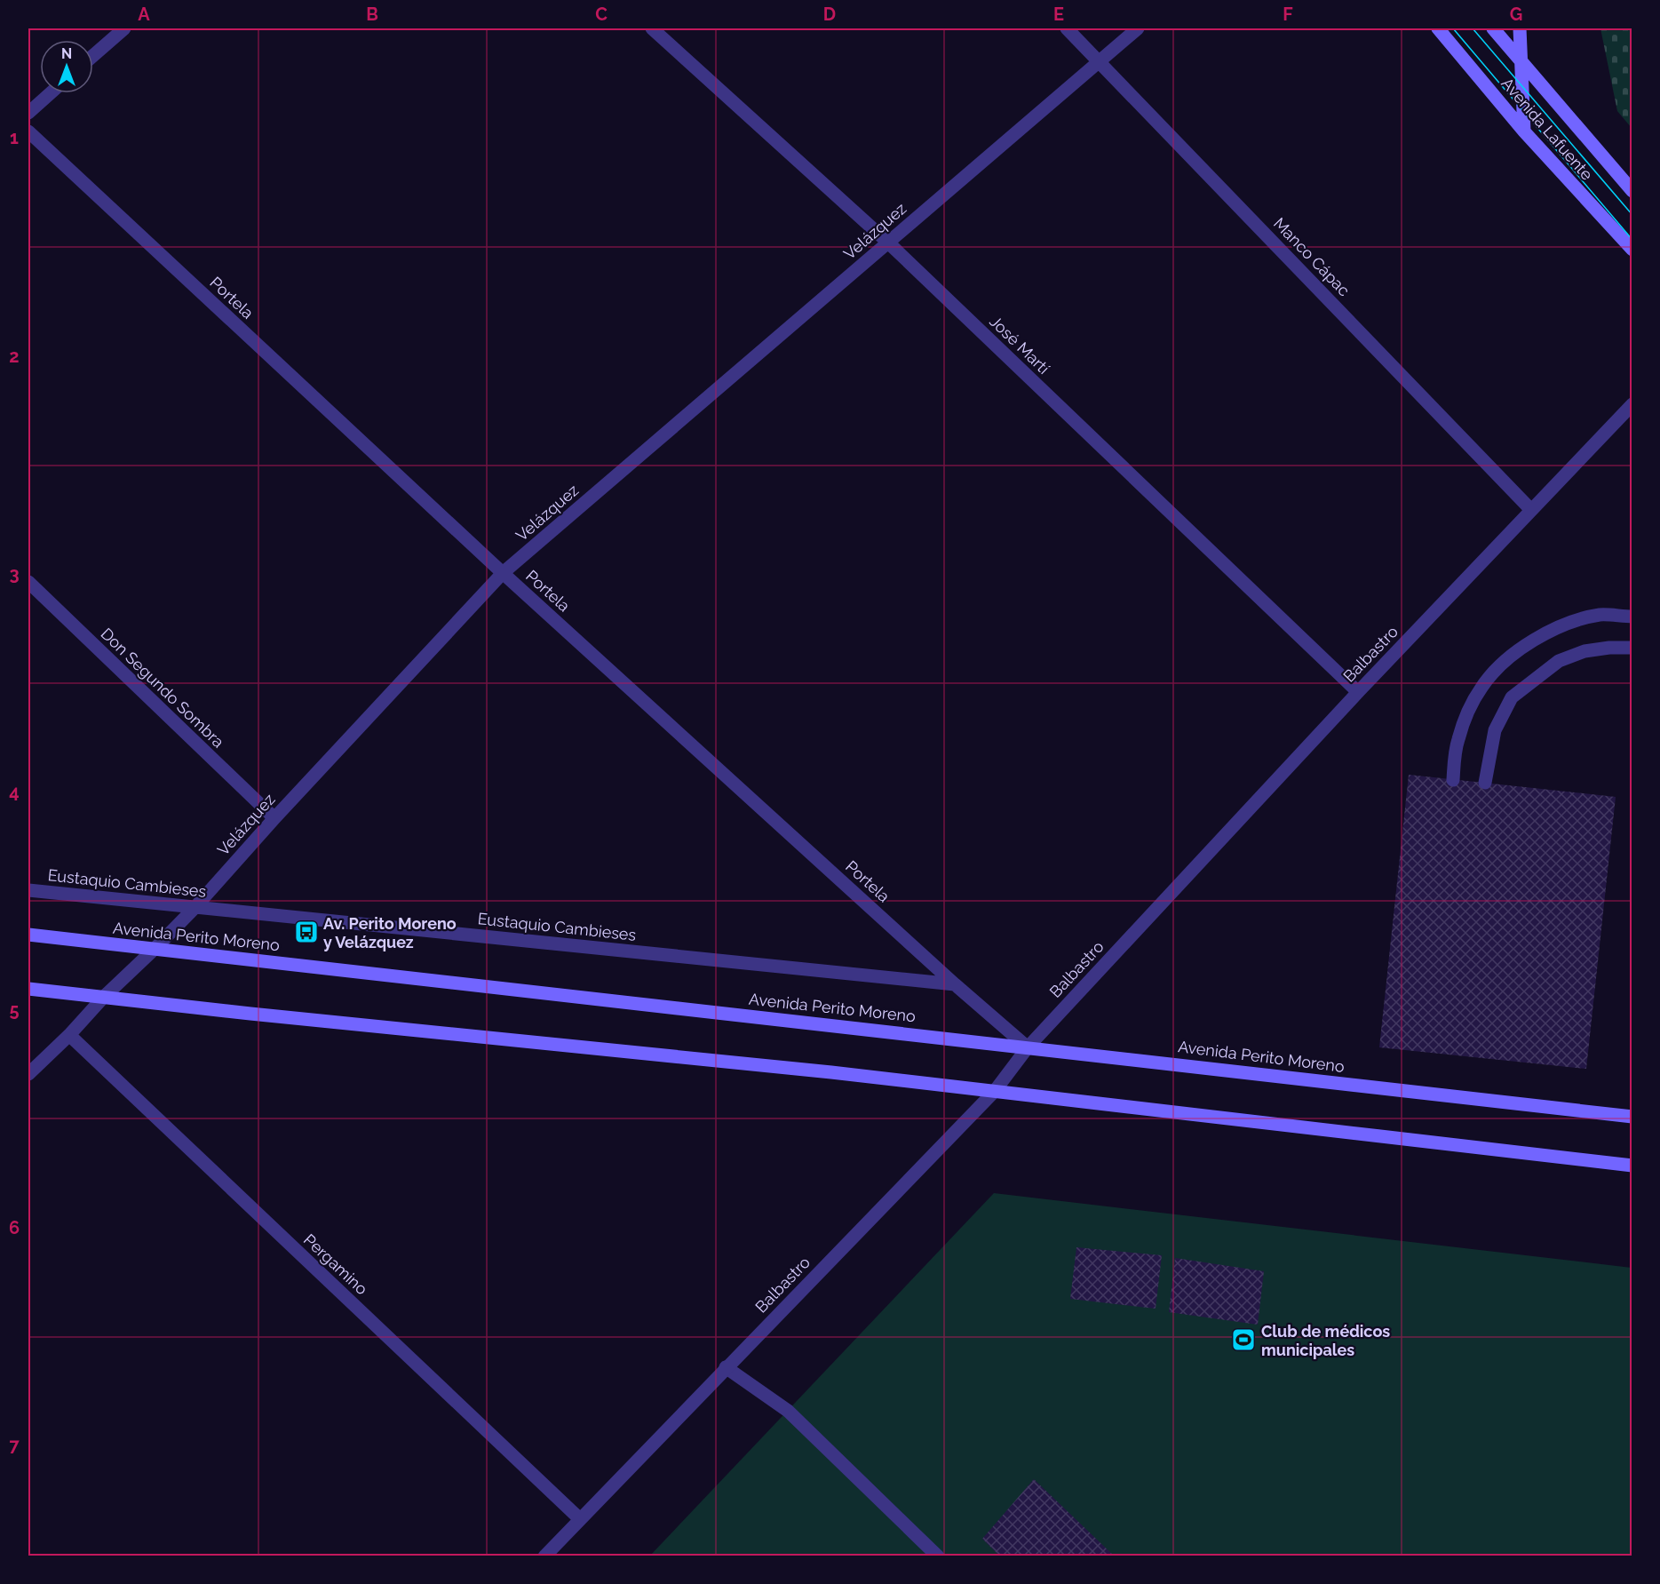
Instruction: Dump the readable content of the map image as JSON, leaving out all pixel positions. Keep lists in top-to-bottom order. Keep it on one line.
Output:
{"streets":{"main road":["Avenida Lafuente","Avenida Perito Moreno"],"street":["Velázquez","Manco Cápac","Portela","José Martí","Balbastro","Don Segundo Sombra","Eustaquio Cambieses","Pergamino"]},"crossings":[["Velázquez","Manco Cápac"],["Velázquez","Portela"],["Velázquez","José Martí"],["Velázquez","Don Segundo Sombra"],["Velázquez","Eustaquio Cambieses"],["Velázquez","Avenida Perito Moreno"],["Velázquez","Pergamino"],["Manco Cápac","Balbastro"],["Portela","Balbastro"],["Portela","Eustaquio Cambieses"],["Portela","Avenida Perito Moreno"],["José Martí","Balbastro"],["Balbastro","Avenida Perito Moreno"],["Balbastro","Pergamino"]],"places":{"bus stop":["Av. Perito Moreno y Velázquez"],"sports":["Club de médicos municipales"]},"north":"top","grid":{"columns":["A","B","C","D","E","F","G"],"rows":["1","2","3","4","5","6","7"]}}
